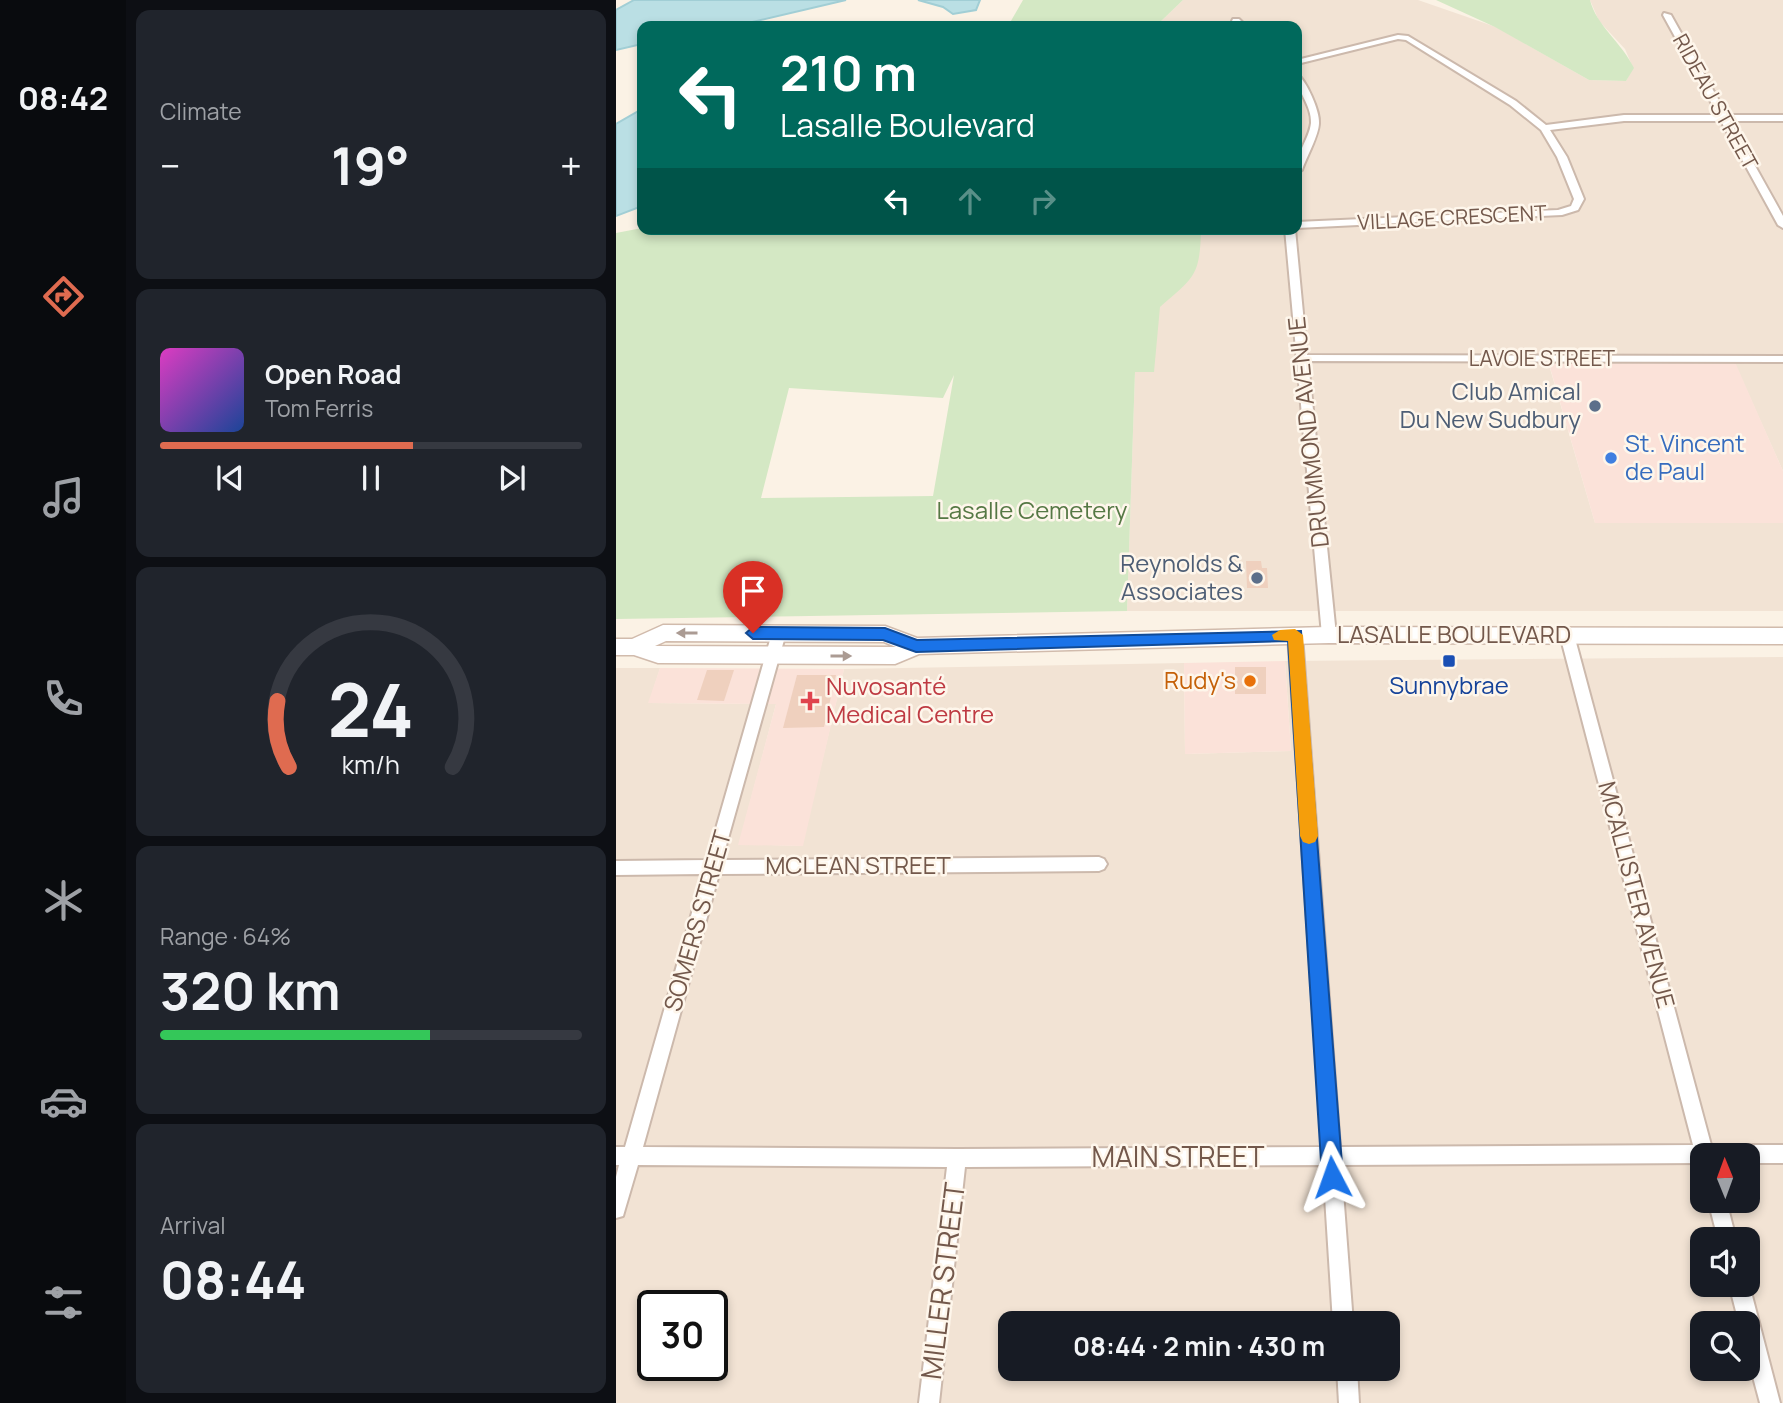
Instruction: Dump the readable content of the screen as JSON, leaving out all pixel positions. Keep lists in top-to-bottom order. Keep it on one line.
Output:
{"streets":{"main road":["LASALLE BOULEVARD"],"street":["RIDEAU STREET","VILLAGE CRESCENT","LAVOIE STREET","DRUMMOND AVENUE","MCLEAN STREET","MCALLISTER AVENUE","SOMERS STREET","MAIN STREET","MILLER STREET"]},"crossings":[["LAVOIE STREET","DRUMMOND AVENUE"],["DRUMMOND AVENUE","LASALLE BOULEVARD"],["LASALLE BOULEVARD","MCALLISTER AVENUE"],["LASALLE BOULEVARD","SOMERS STREET"],["MCLEAN STREET","SOMERS STREET"],["SOMERS STREET","MAIN STREET"],["MAIN STREET","MILLER STREET"]],"parks":["Lasalle Cemetery"],"places":{"other":["Club Amical Du New Sudbury","St. Vincent de Paul","Reynolds & Associates","Rudy's"],"transit":["Sunnybrae"],"health":["Nuvosanté Medical Centre"]},"north":"top","page":{"tabs":"08:42","tile":["Climate",["Range · 64%","320 km"],["Arrival","08:44"]],"turn":["210 m","Lasalle Boulevard"],"heat":["−","19°","+"],"song":["Open Road","Tom Ferris"],"limit":"30","trip":"08:44 · 2 min · 430 m","gauge":["24","km/h"]}}
